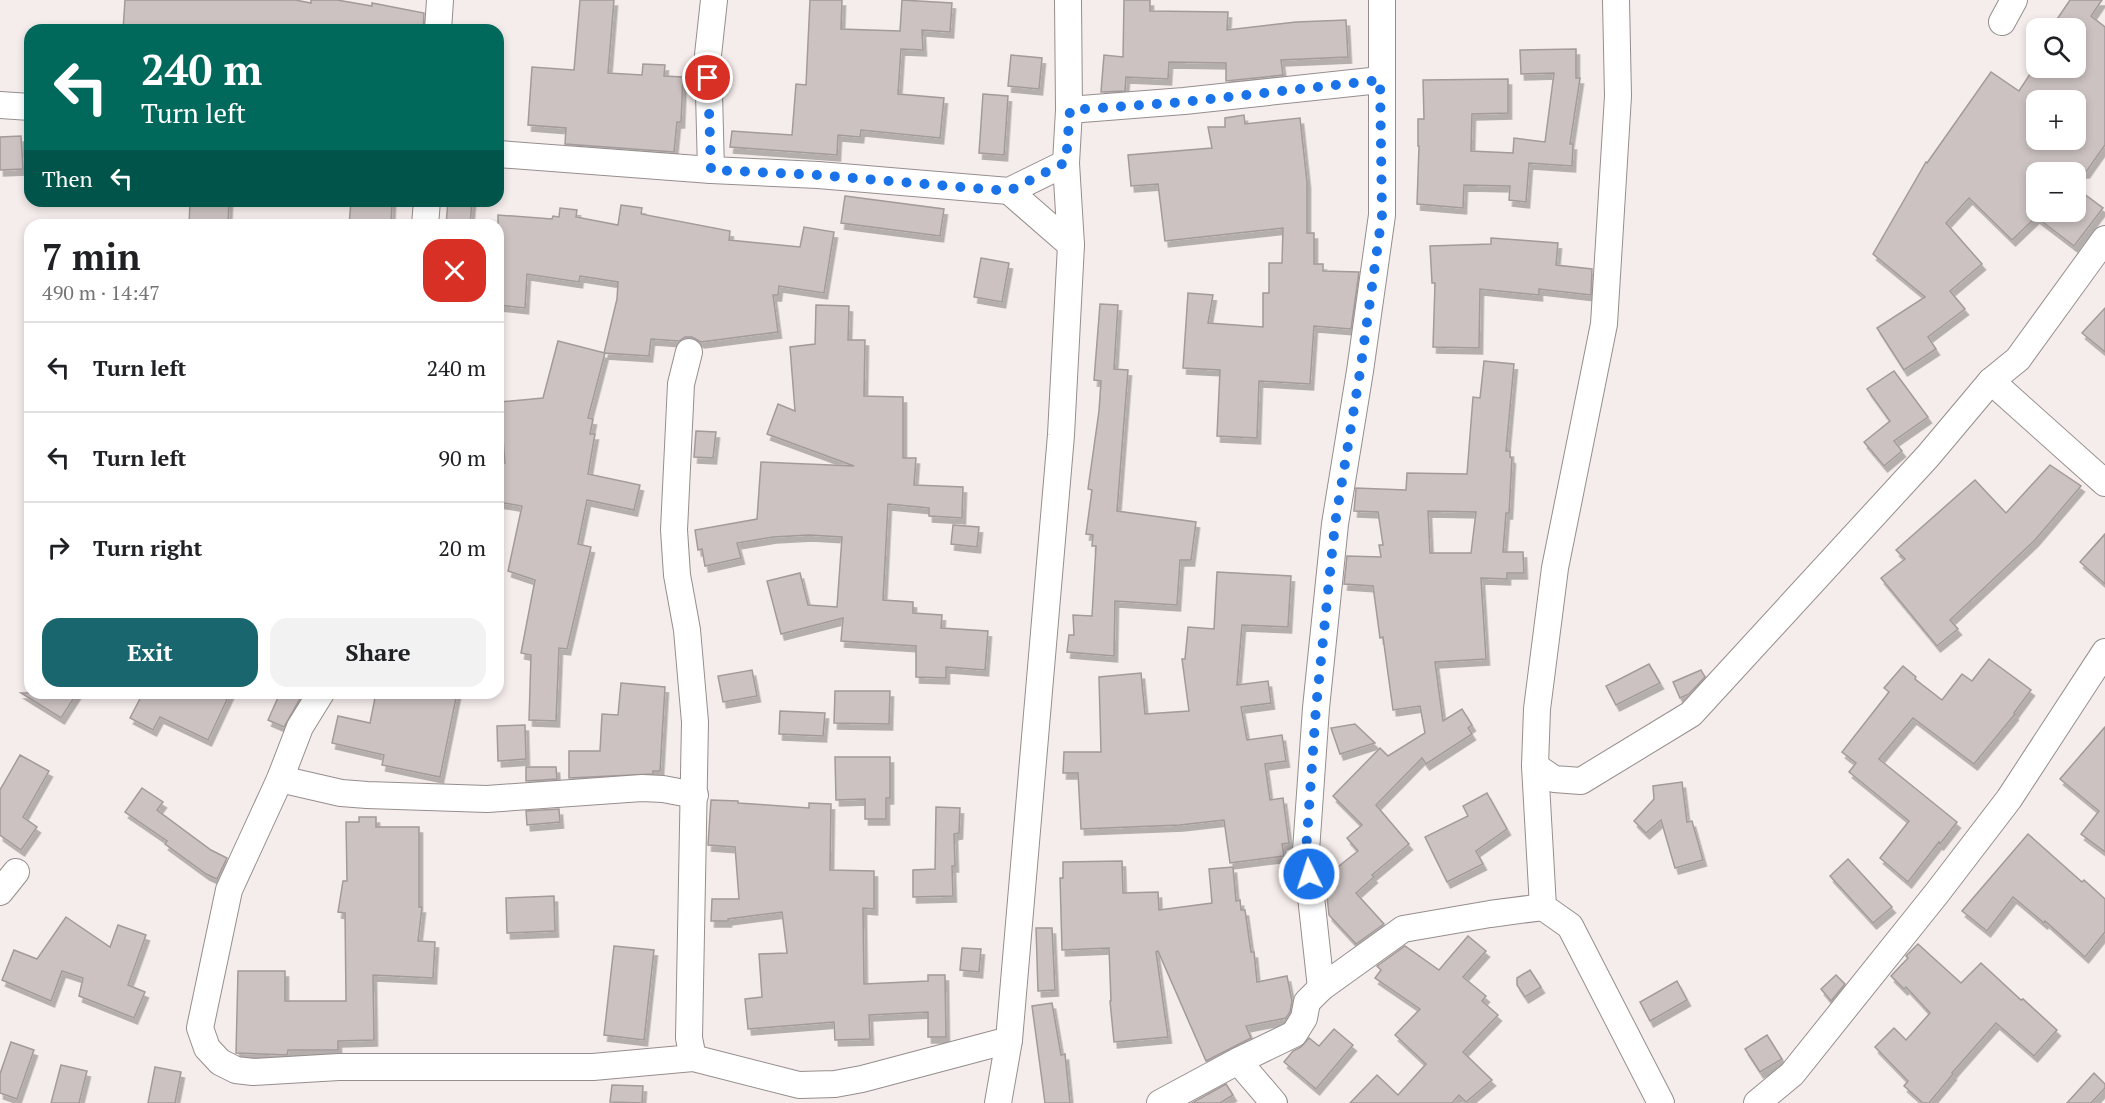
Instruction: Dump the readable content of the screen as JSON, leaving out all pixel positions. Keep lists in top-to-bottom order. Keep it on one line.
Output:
{"page":{"map_buttons":["+","−"],"turn":["240 m","Turn left"],"then":"Then","heading":["7 min","490 m · 14:47"],"list":[{"name":"Turn left","value":"240 m"},{"name":"Turn left","value":"90 m"},{"name":"Turn right","value":"20 m"}],"buttons":["Exit","Share"]}}
